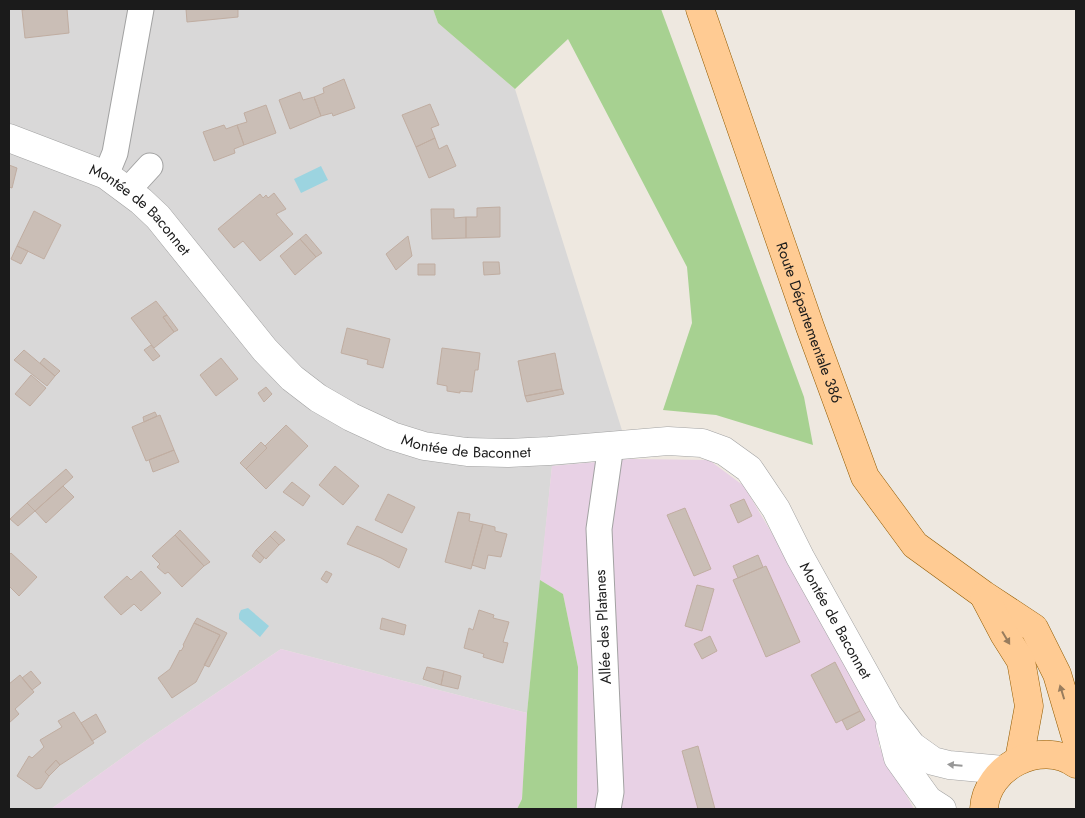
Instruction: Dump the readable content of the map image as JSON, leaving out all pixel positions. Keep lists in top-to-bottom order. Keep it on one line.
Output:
{"streets":{"main road":["Route Départementale 386"],"street":["Montée de Baconnet","Allée des Platanes"]},"crossings":[["Montée de Baconnet","Route Départementale 386"],["Montée de Baconnet","Allée des Platanes"]]}
